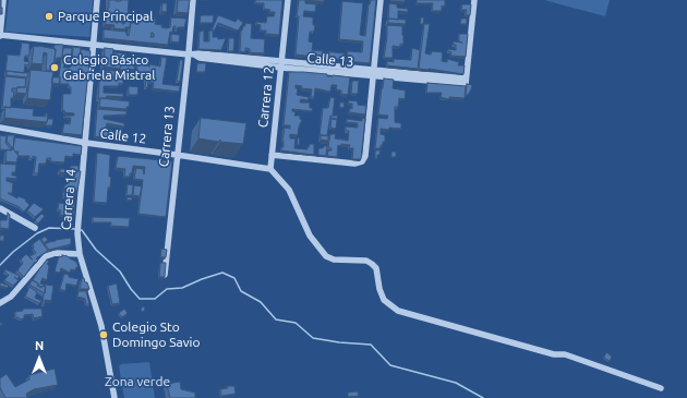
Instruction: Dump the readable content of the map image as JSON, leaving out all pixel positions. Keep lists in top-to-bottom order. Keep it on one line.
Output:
{"streets":{"street":["Calle 13","Carrera 12","Calle 12","Carrera 13","Carrera 14"]},"crossings":[["Calle 13","Carrera 12"],["Calle 13","Carrera 13"],["Calle 13","Carrera 14"],["Carrera 12","Calle 12"],["Calle 12","Carrera 13"],["Calle 12","Carrera 14"]],"parks":["Zona verde"],"places":["Parque Principal","Colegio Básico Gabriela Mistral","Colegio Sto Domingo Savio"],"north":"top"}
